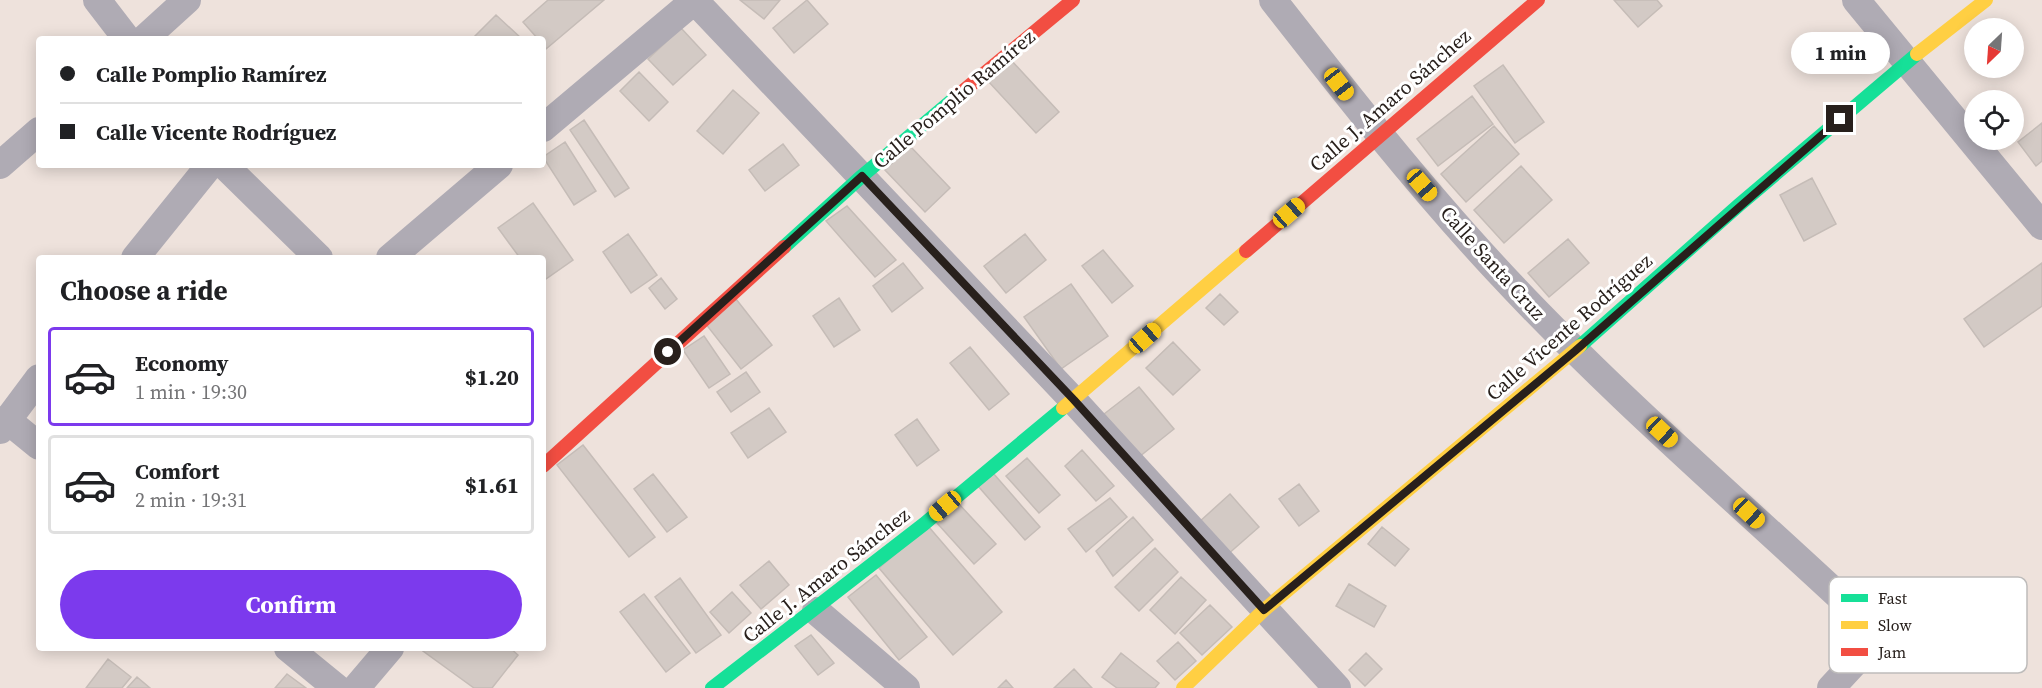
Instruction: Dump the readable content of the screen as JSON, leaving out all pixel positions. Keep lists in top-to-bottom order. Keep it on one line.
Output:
{"streets":{"street":["Calle Pomplio Ramírez","Calle J. Amaro Sánchez","Calle Santa Cruz","Calle Vicente Rodríguez"]},"crossings":[["Calle J. Amaro Sánchez","Calle Santa Cruz"],["Calle Santa Cruz","Calle Vicente Rodríguez"]],"legend":["Fast","Slow","Jam"],"north":"bottom left","page":{"bubble":"1 min","banner":["Calle Pomplio Ramírez","Calle Vicente Rodríguez"],"heading":"Choose a ride","list":[{"name":"Economy","note":"1 min · 19:30","value":"$1.20"},{"name":"Comfort","note":"2 min · 19:31","value":"$1.61"}],"buttons":"Confirm"}}
